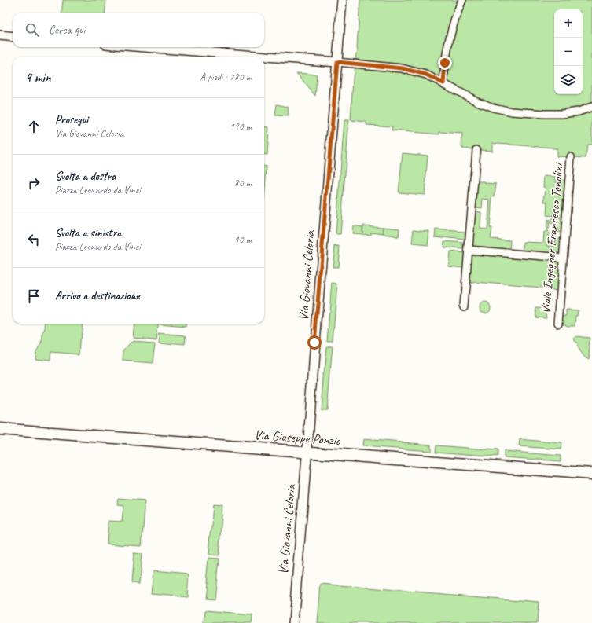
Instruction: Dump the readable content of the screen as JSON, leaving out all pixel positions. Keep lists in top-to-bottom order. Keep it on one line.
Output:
{"streets":{"street":["Viale Ingegner Francesco Tonolini","Via Giovanni Celoria","Via Giuseppe Ponzio"]},"crossings":[["Via Giovanni Celoria","Via Giuseppe Ponzio"]],"page":{"map_buttons":["+","−"],"search":"Cerca qui","heading":["4 min","A piedi · 280 m"],"list":[["Prosegui","Via Giovanni Celoria","190 m"],["Svolta a destra","Piazza Leonardo da Vinci","80 m"],["Svolta a sinistra","Piazza Leonardo da Vinci","10 m"],"Arrivo a destinazione"]}}
